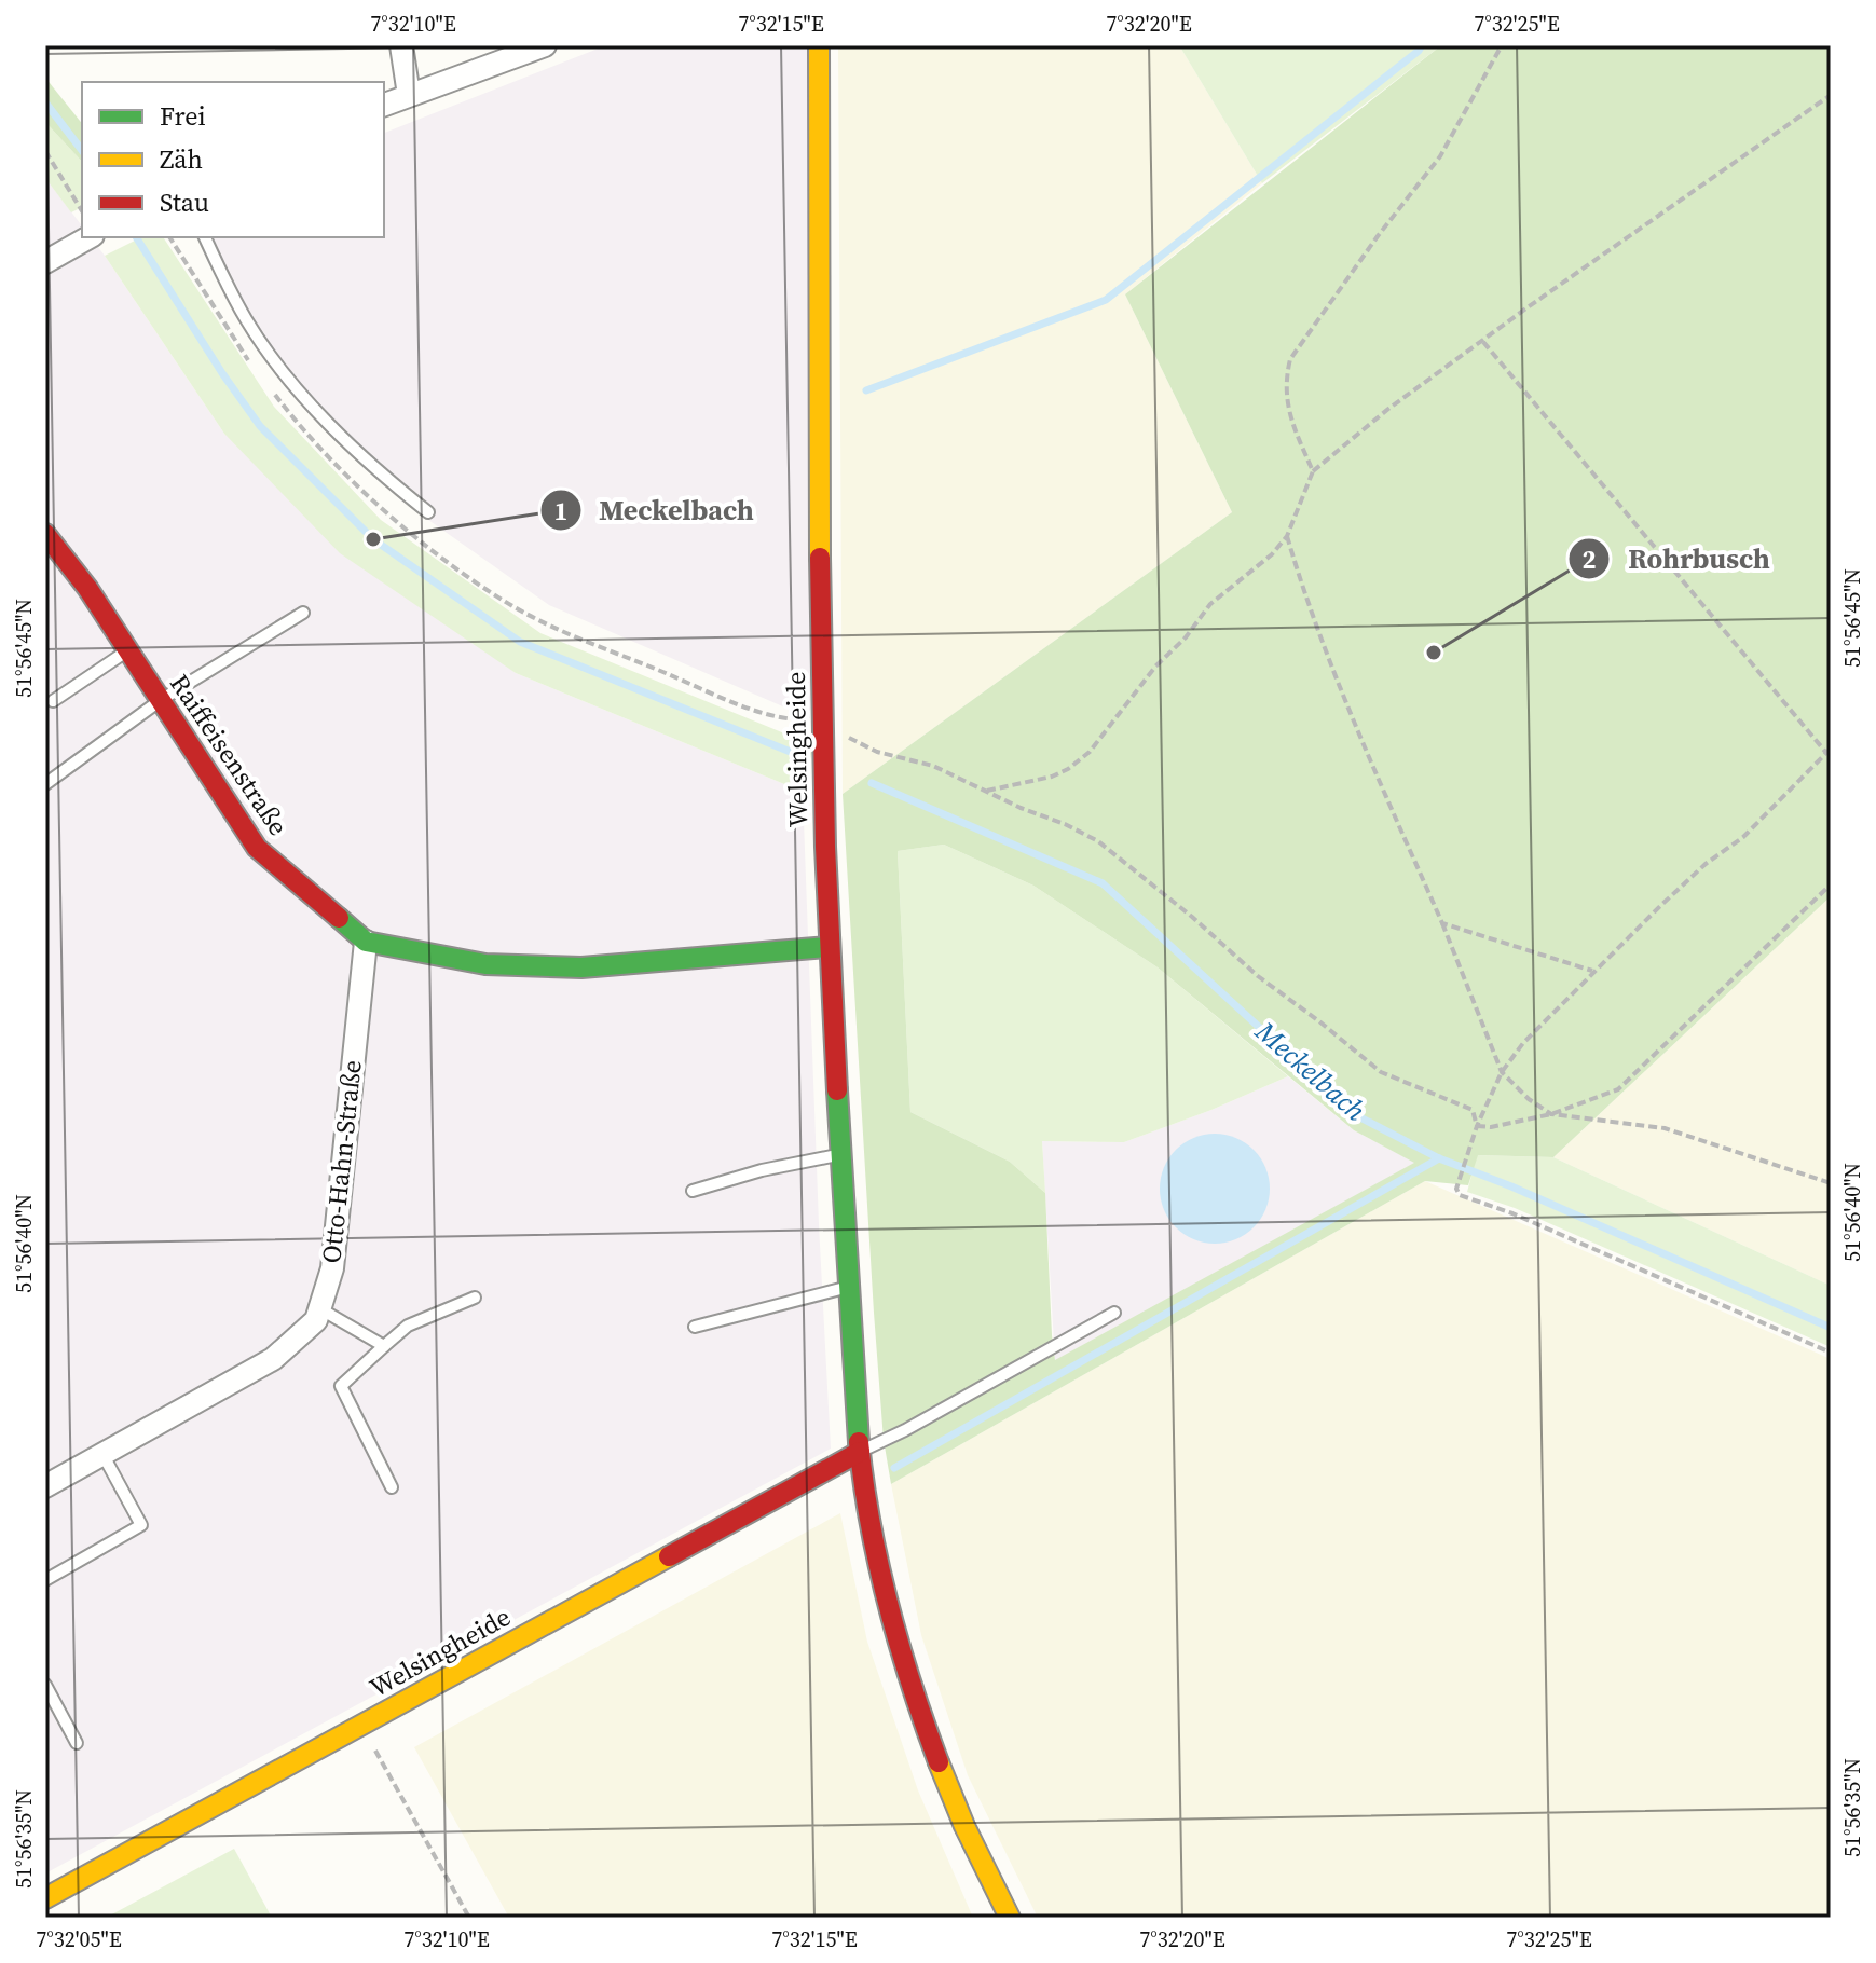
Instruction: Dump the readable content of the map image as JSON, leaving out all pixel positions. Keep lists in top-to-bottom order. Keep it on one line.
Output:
{"streets":{"street":["Welsingheide","Raiffeisenstraße","Otto-Hahn-Straße"]},"crossings":[["Raiffeisenstraße","Otto-Hahn-Straße"]],"water":["Meckelbach"],"places":["Meckelbach","Rohrbusch"],"legend":["Frei","Zäh","Stau"],"coordinates":["7°32'10\"E","7°32'15\"E","7°32'20\"E","7°32'25\"E","51°56'45\"N","51°56'40\"N","51°56'35\"N","7°32'05\"E"]}
